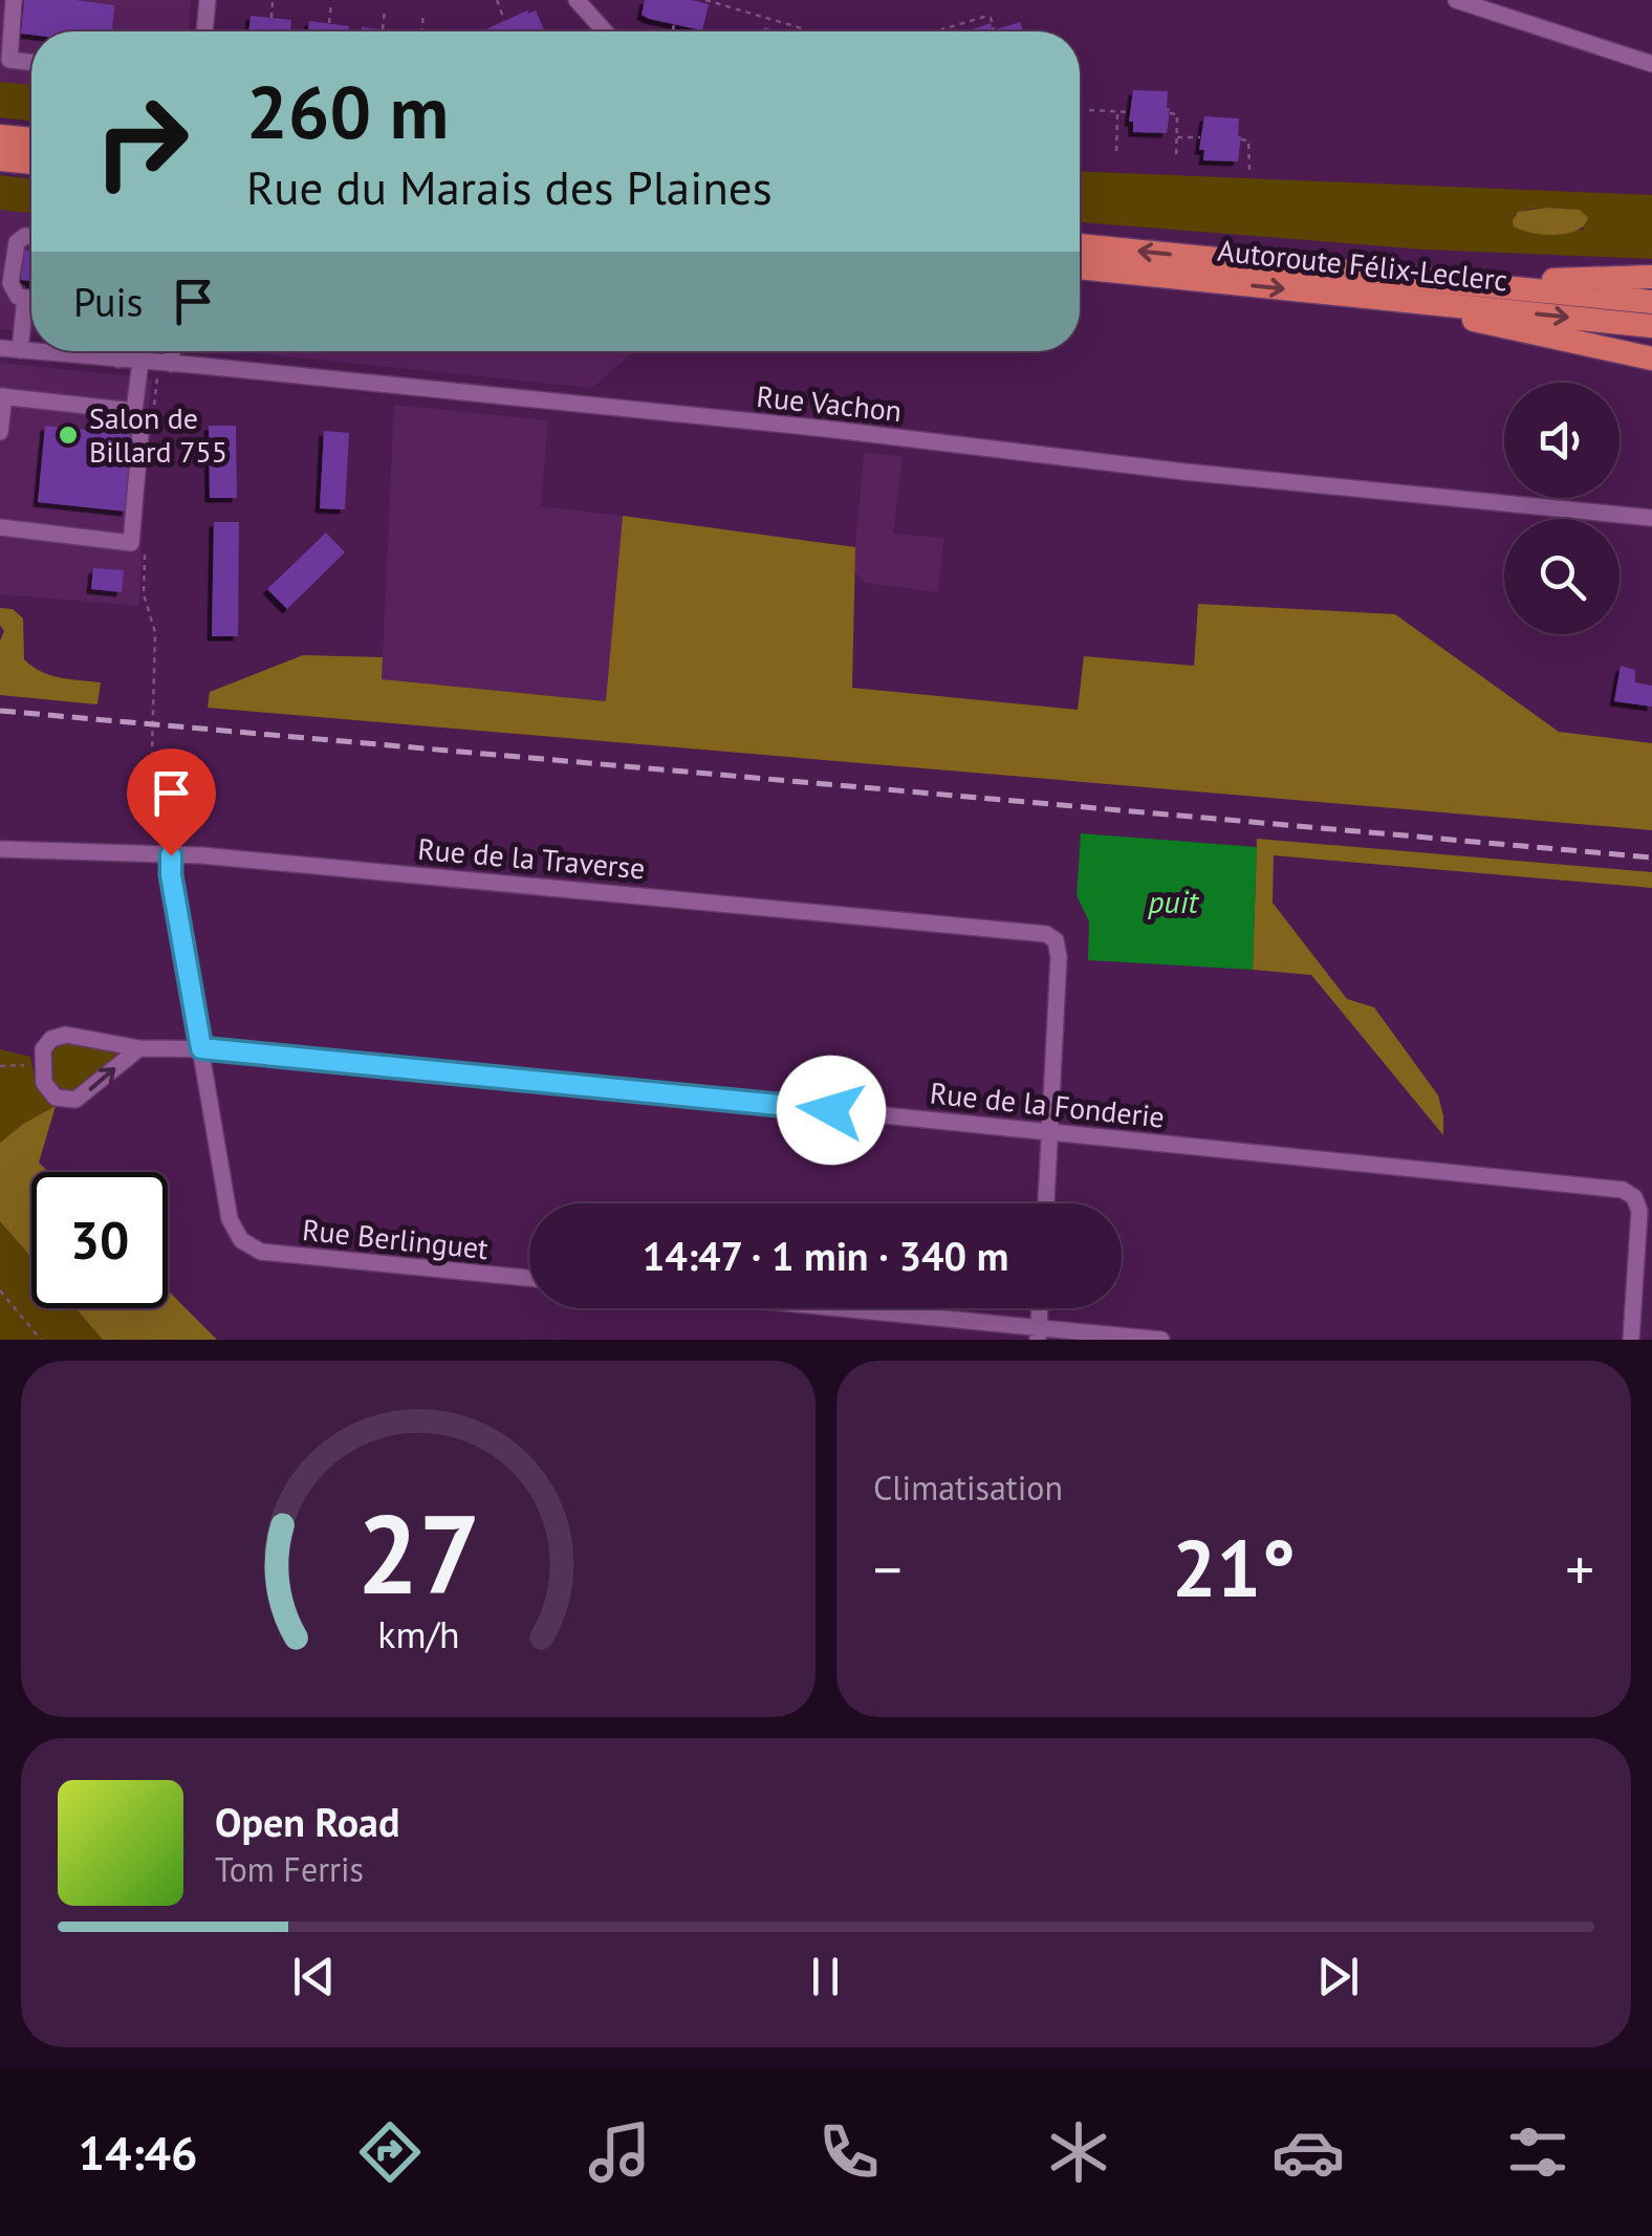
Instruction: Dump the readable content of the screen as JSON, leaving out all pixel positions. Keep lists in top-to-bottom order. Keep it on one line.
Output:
{"streets":{"highway":["Autoroute Félix-Leclerc"],"street":["Rue Vachon","Rue de la Traverse","Rue de la Fonderie","Rue Berlinguet"]},"crossings":[["Rue de la Traverse","Rue de la Fonderie"],["Rue de la Fonderie","Rue Berlinguet"]],"water":["puit"],"places":["Salon de Billard 755"],"page":{"turn":["260 m","Rue du Marais des Plaines"],"then":"Puis","limit":"30","trip":"14:47 · 1 min · 340 m","tile":"Climatisation","heat":["−","21°","+"],"song":["Open Road","Tom Ferris"],"tabs":"14:46","gauge":["27","km/h"]}}
